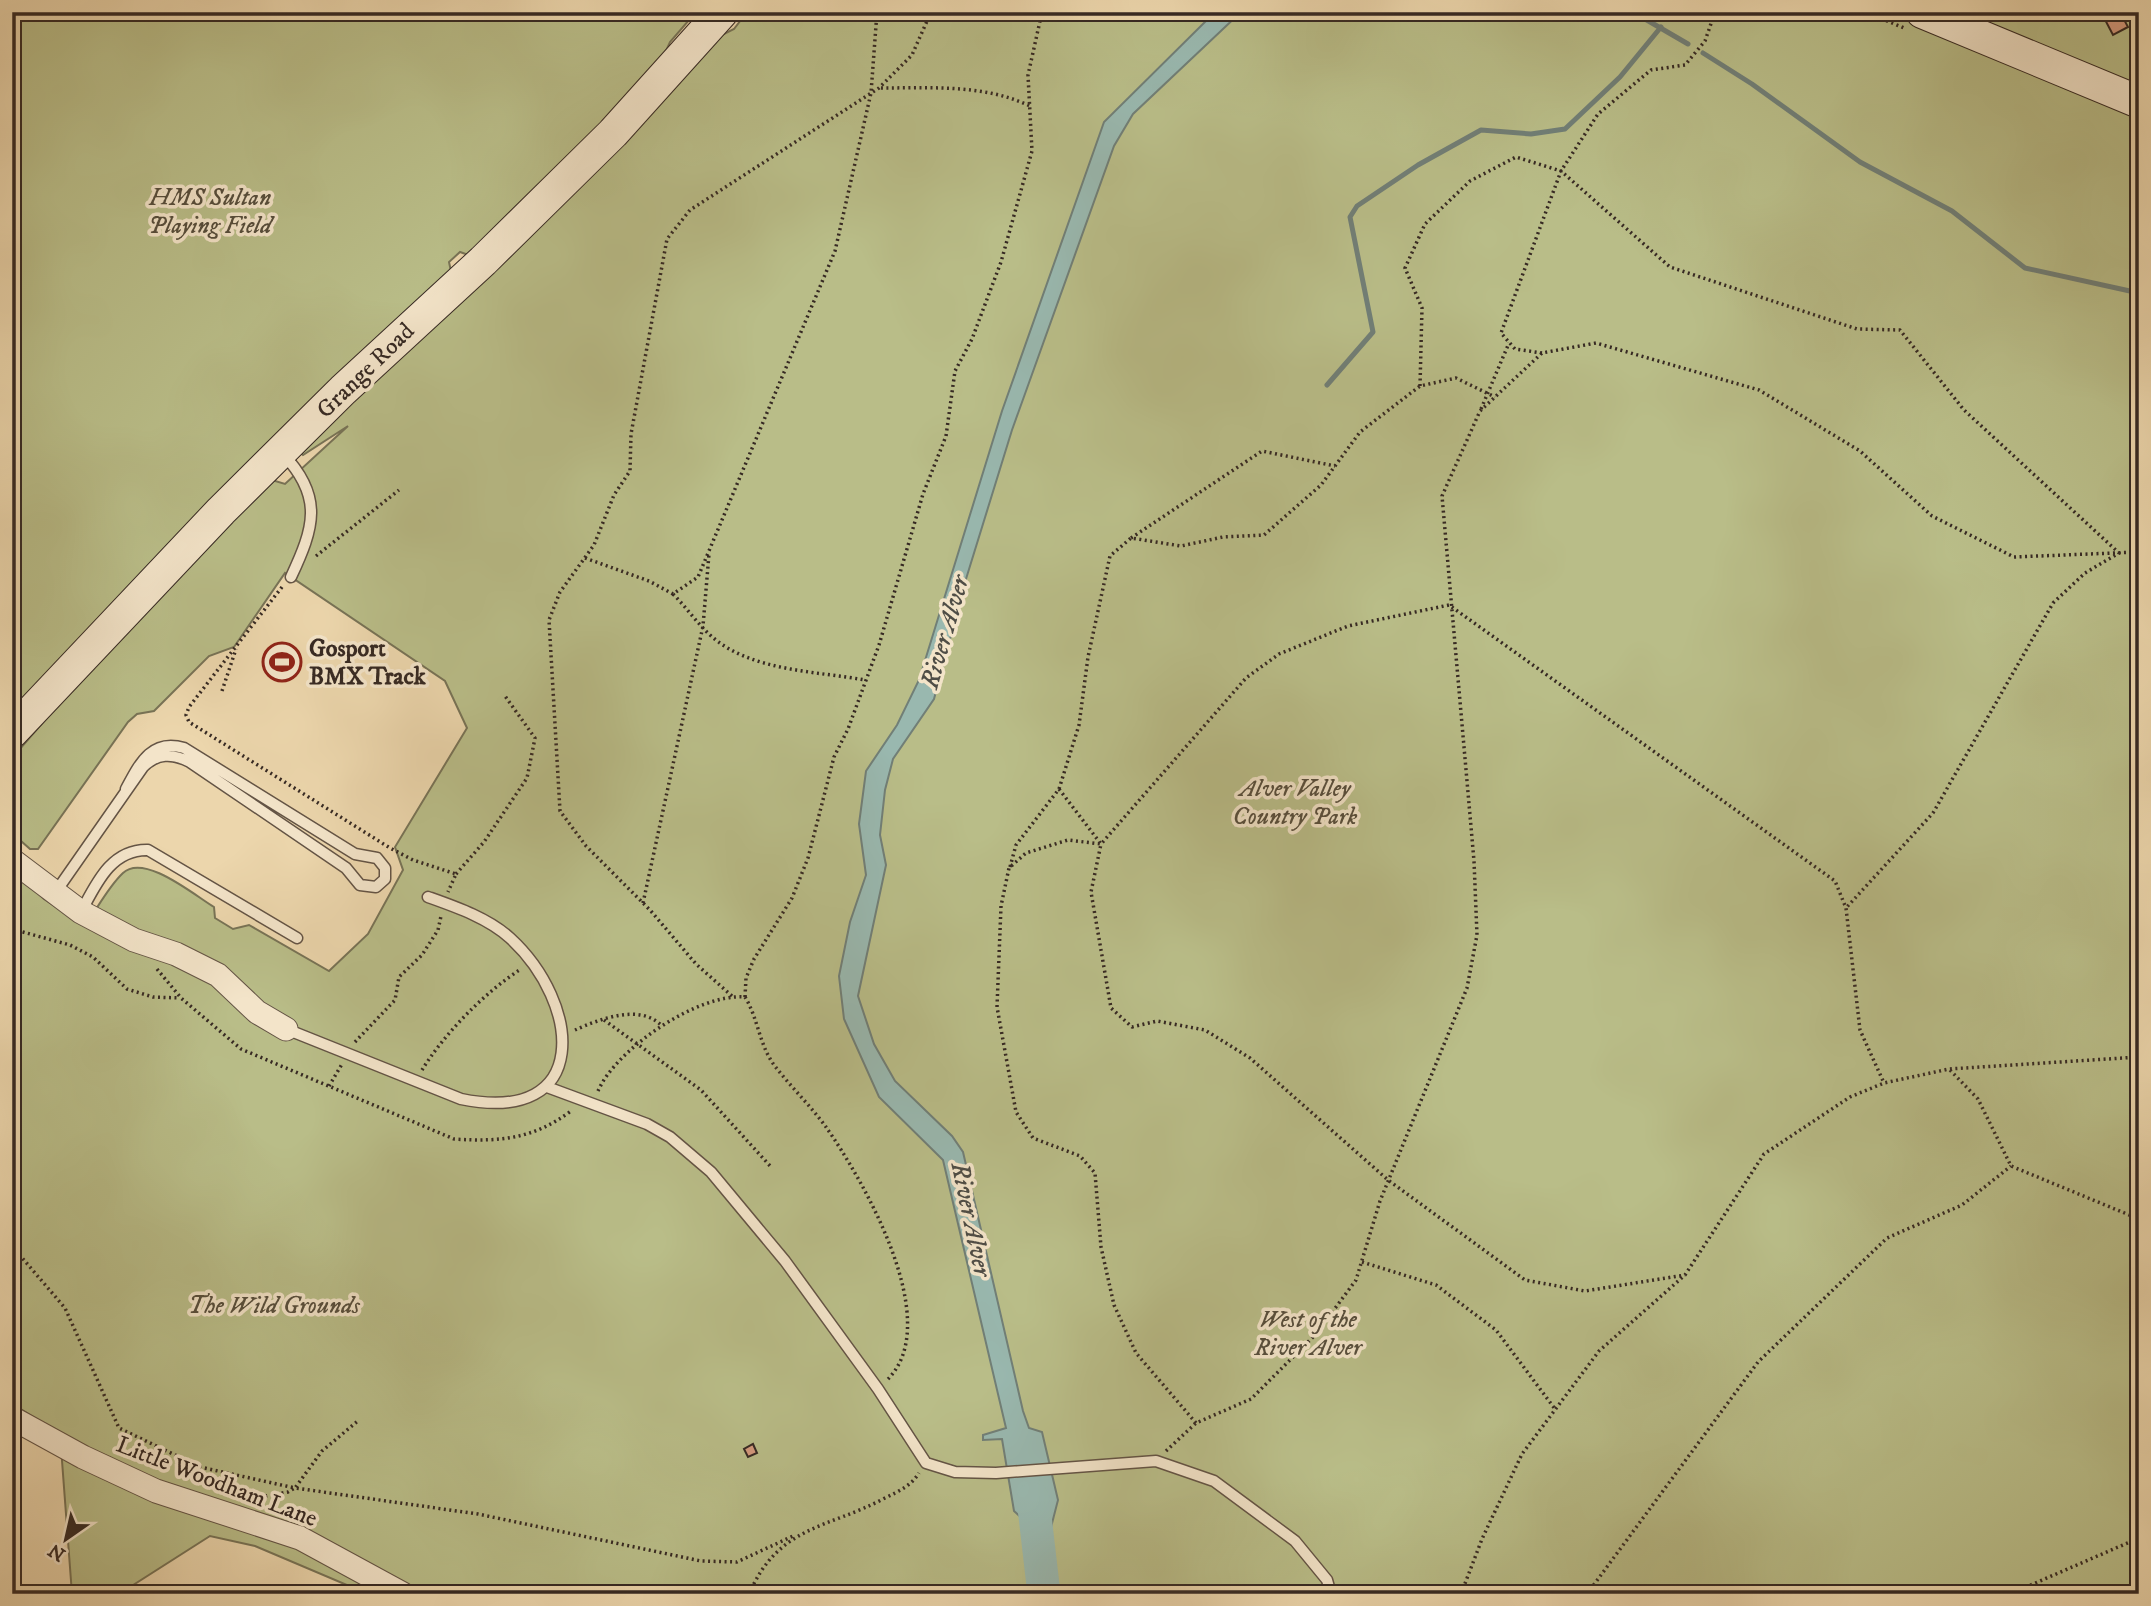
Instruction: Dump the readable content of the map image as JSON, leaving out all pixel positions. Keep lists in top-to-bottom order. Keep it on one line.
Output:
{"streets":{"street":["Grange Road","Little Woodham Lane"]},"water":["River Alver"],"parks":["HMS Sultan Playing Field","Alver Valley Country Park","The Wild Grounds","West of the River Alver"],"places":{"sports":["Gosport BMX Track"]},"north":"bottom left"}
